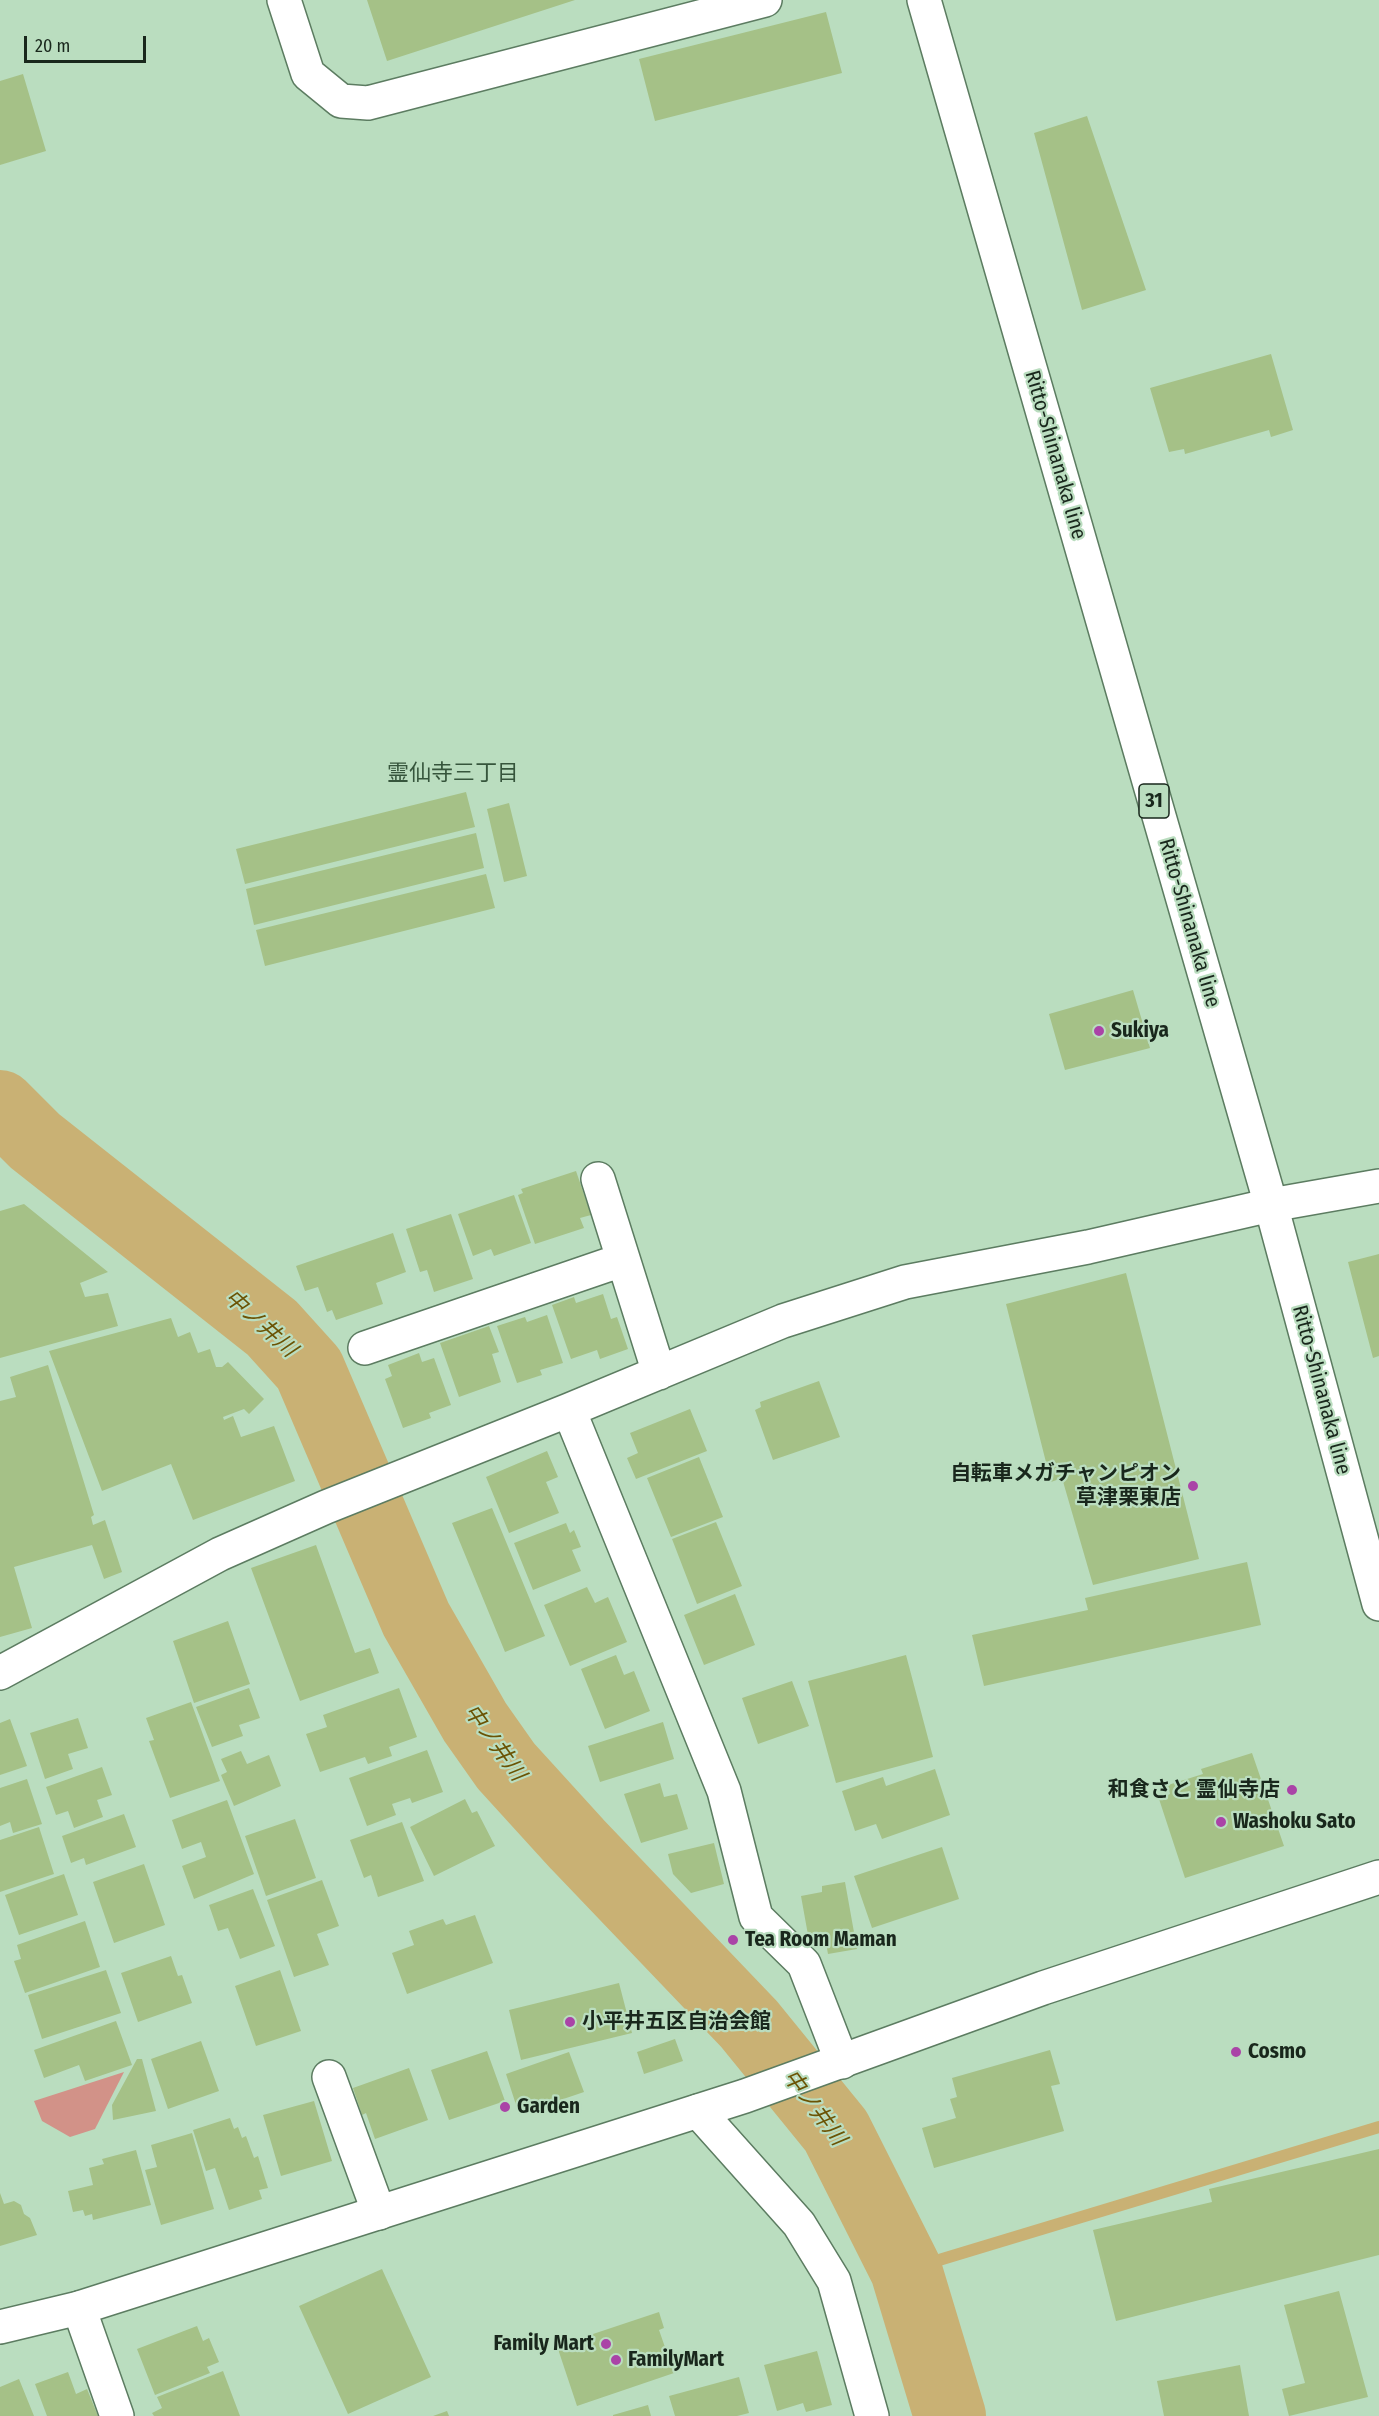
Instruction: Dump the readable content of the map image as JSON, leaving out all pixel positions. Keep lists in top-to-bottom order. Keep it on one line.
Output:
{"streets":{"street":["Ritto-Shinanaka line","31"]},"districts":["霊仙寺三丁目"],"water":["中ノ井川"],"places":["Sukiya","自転車メガチャンピオン 草津栗東店","和食さと 霊仙寺店","Washoku Sato","Tea Room Maman","小平井五区自治会館","Cosmo","Garden","Family Mart","FamilyMart"],"scale_bar":"20 m"}
